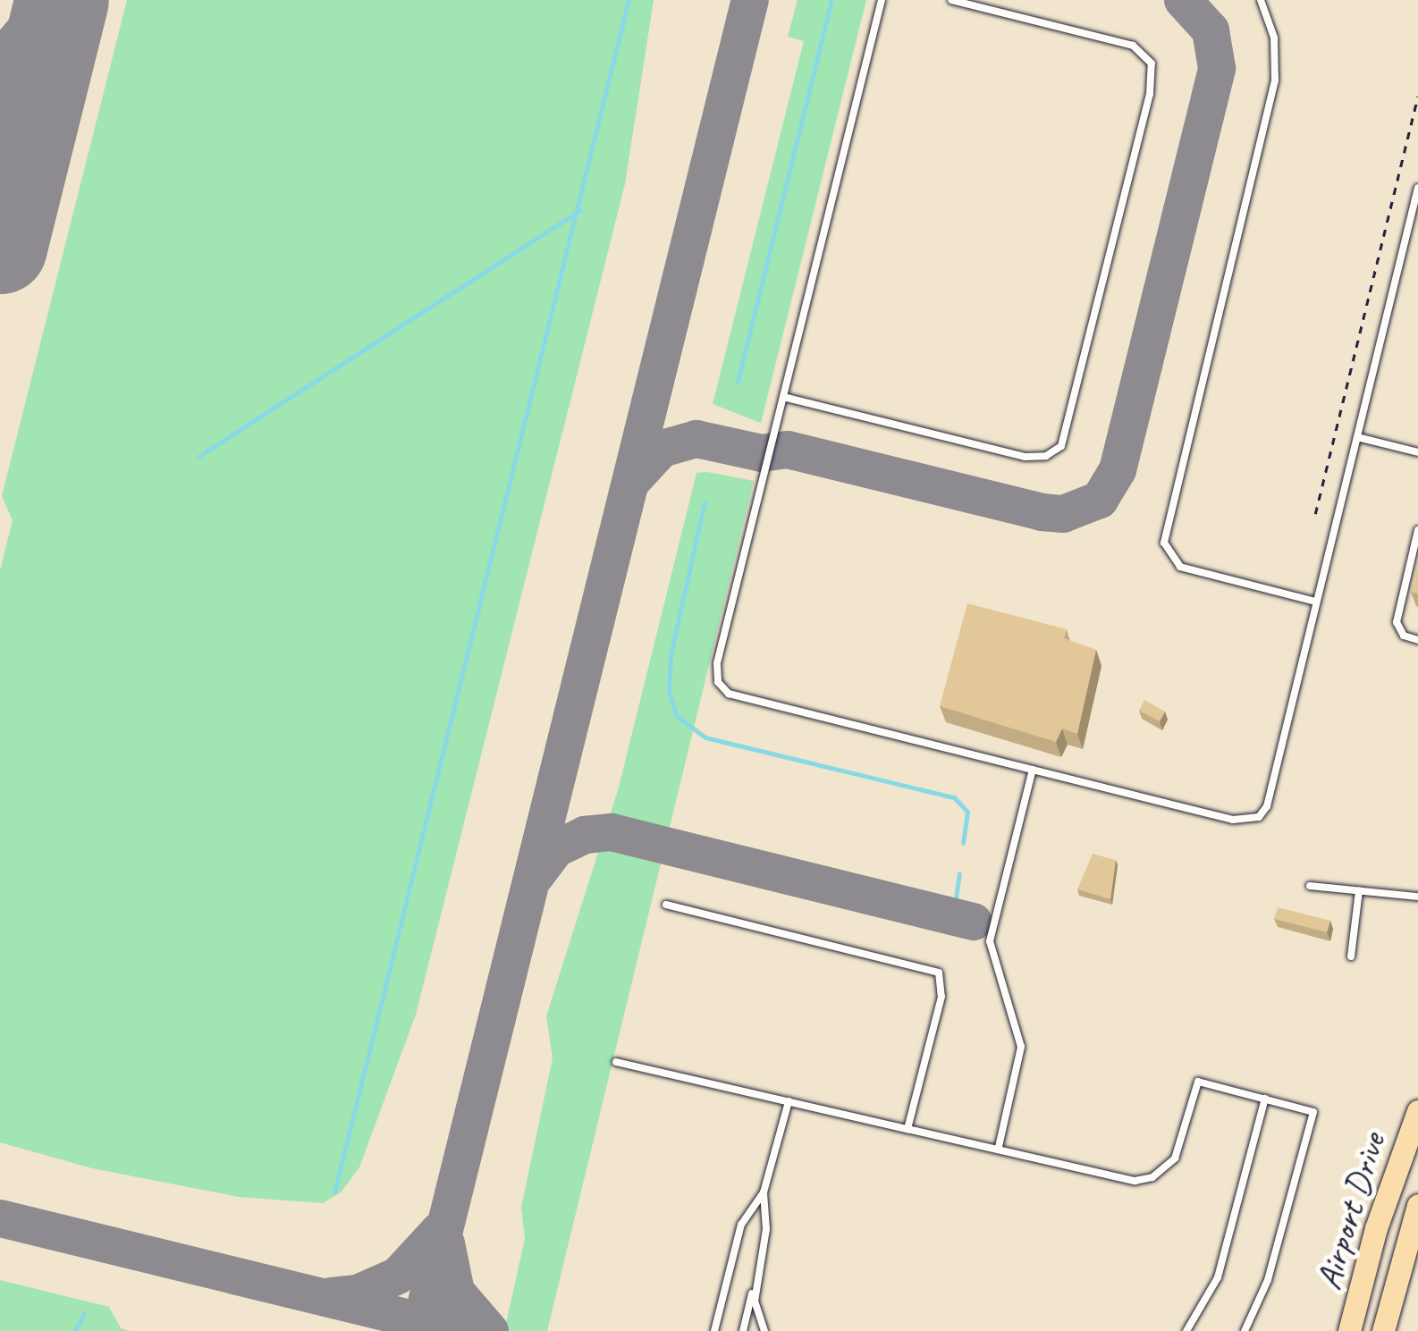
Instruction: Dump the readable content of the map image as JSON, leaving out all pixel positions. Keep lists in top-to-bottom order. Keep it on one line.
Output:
{"streets":{"main road":["Airport Drive"]}}
